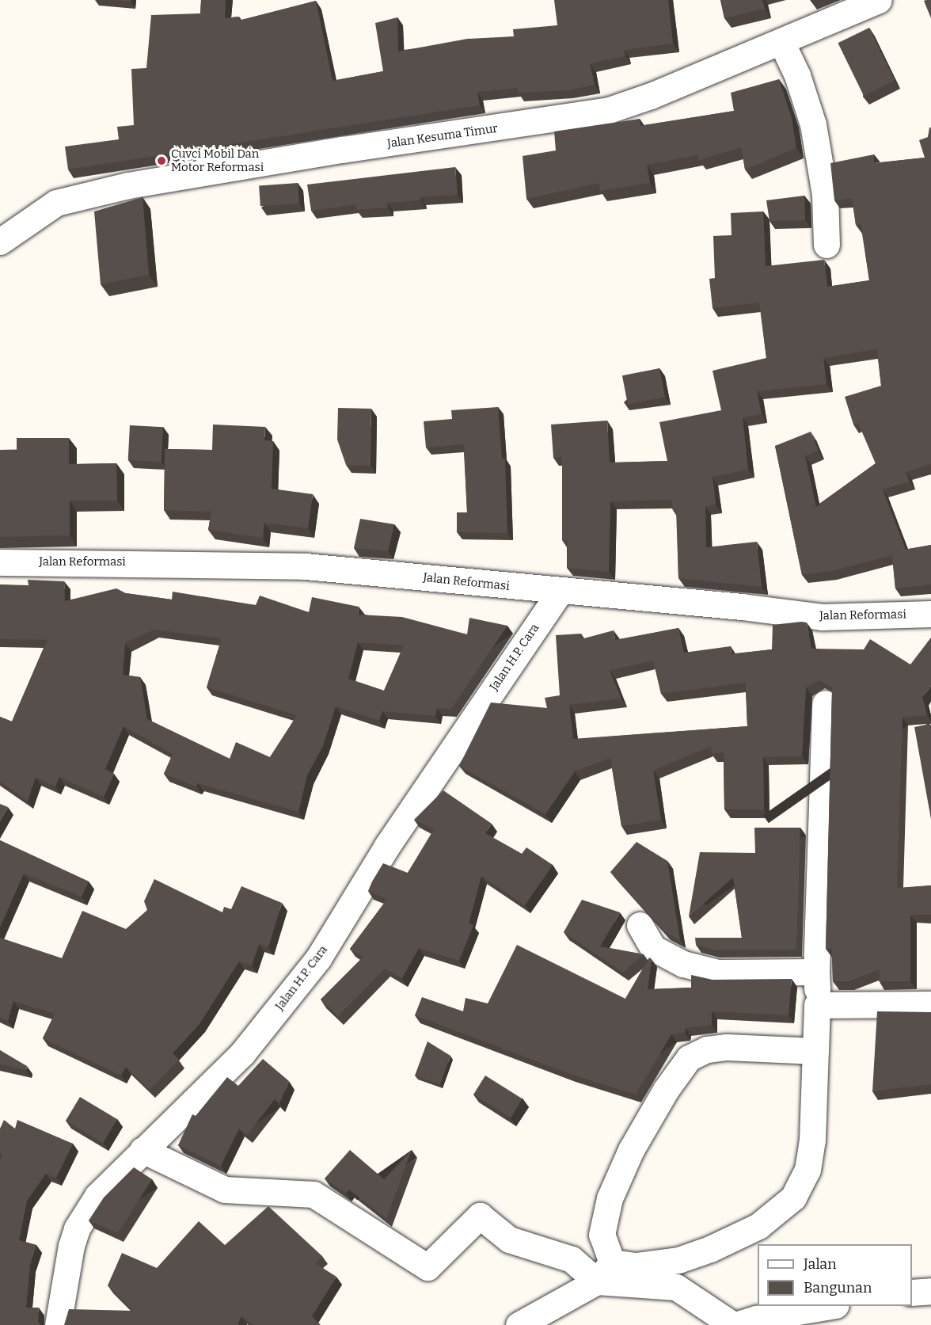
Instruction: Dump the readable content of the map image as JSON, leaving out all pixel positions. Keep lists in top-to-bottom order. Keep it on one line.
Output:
{"streets":{"street":["Jalan Kesuma Timur","Jalan Reformasi","Jalan H.P. Cara"]},"crossings":[["Jalan Reformasi","Jalan H.P. Cara"]],"places":["Cuvci Mobil Dan Motor Reformasi"],"legend":["Jalan","Bangunan"]}
